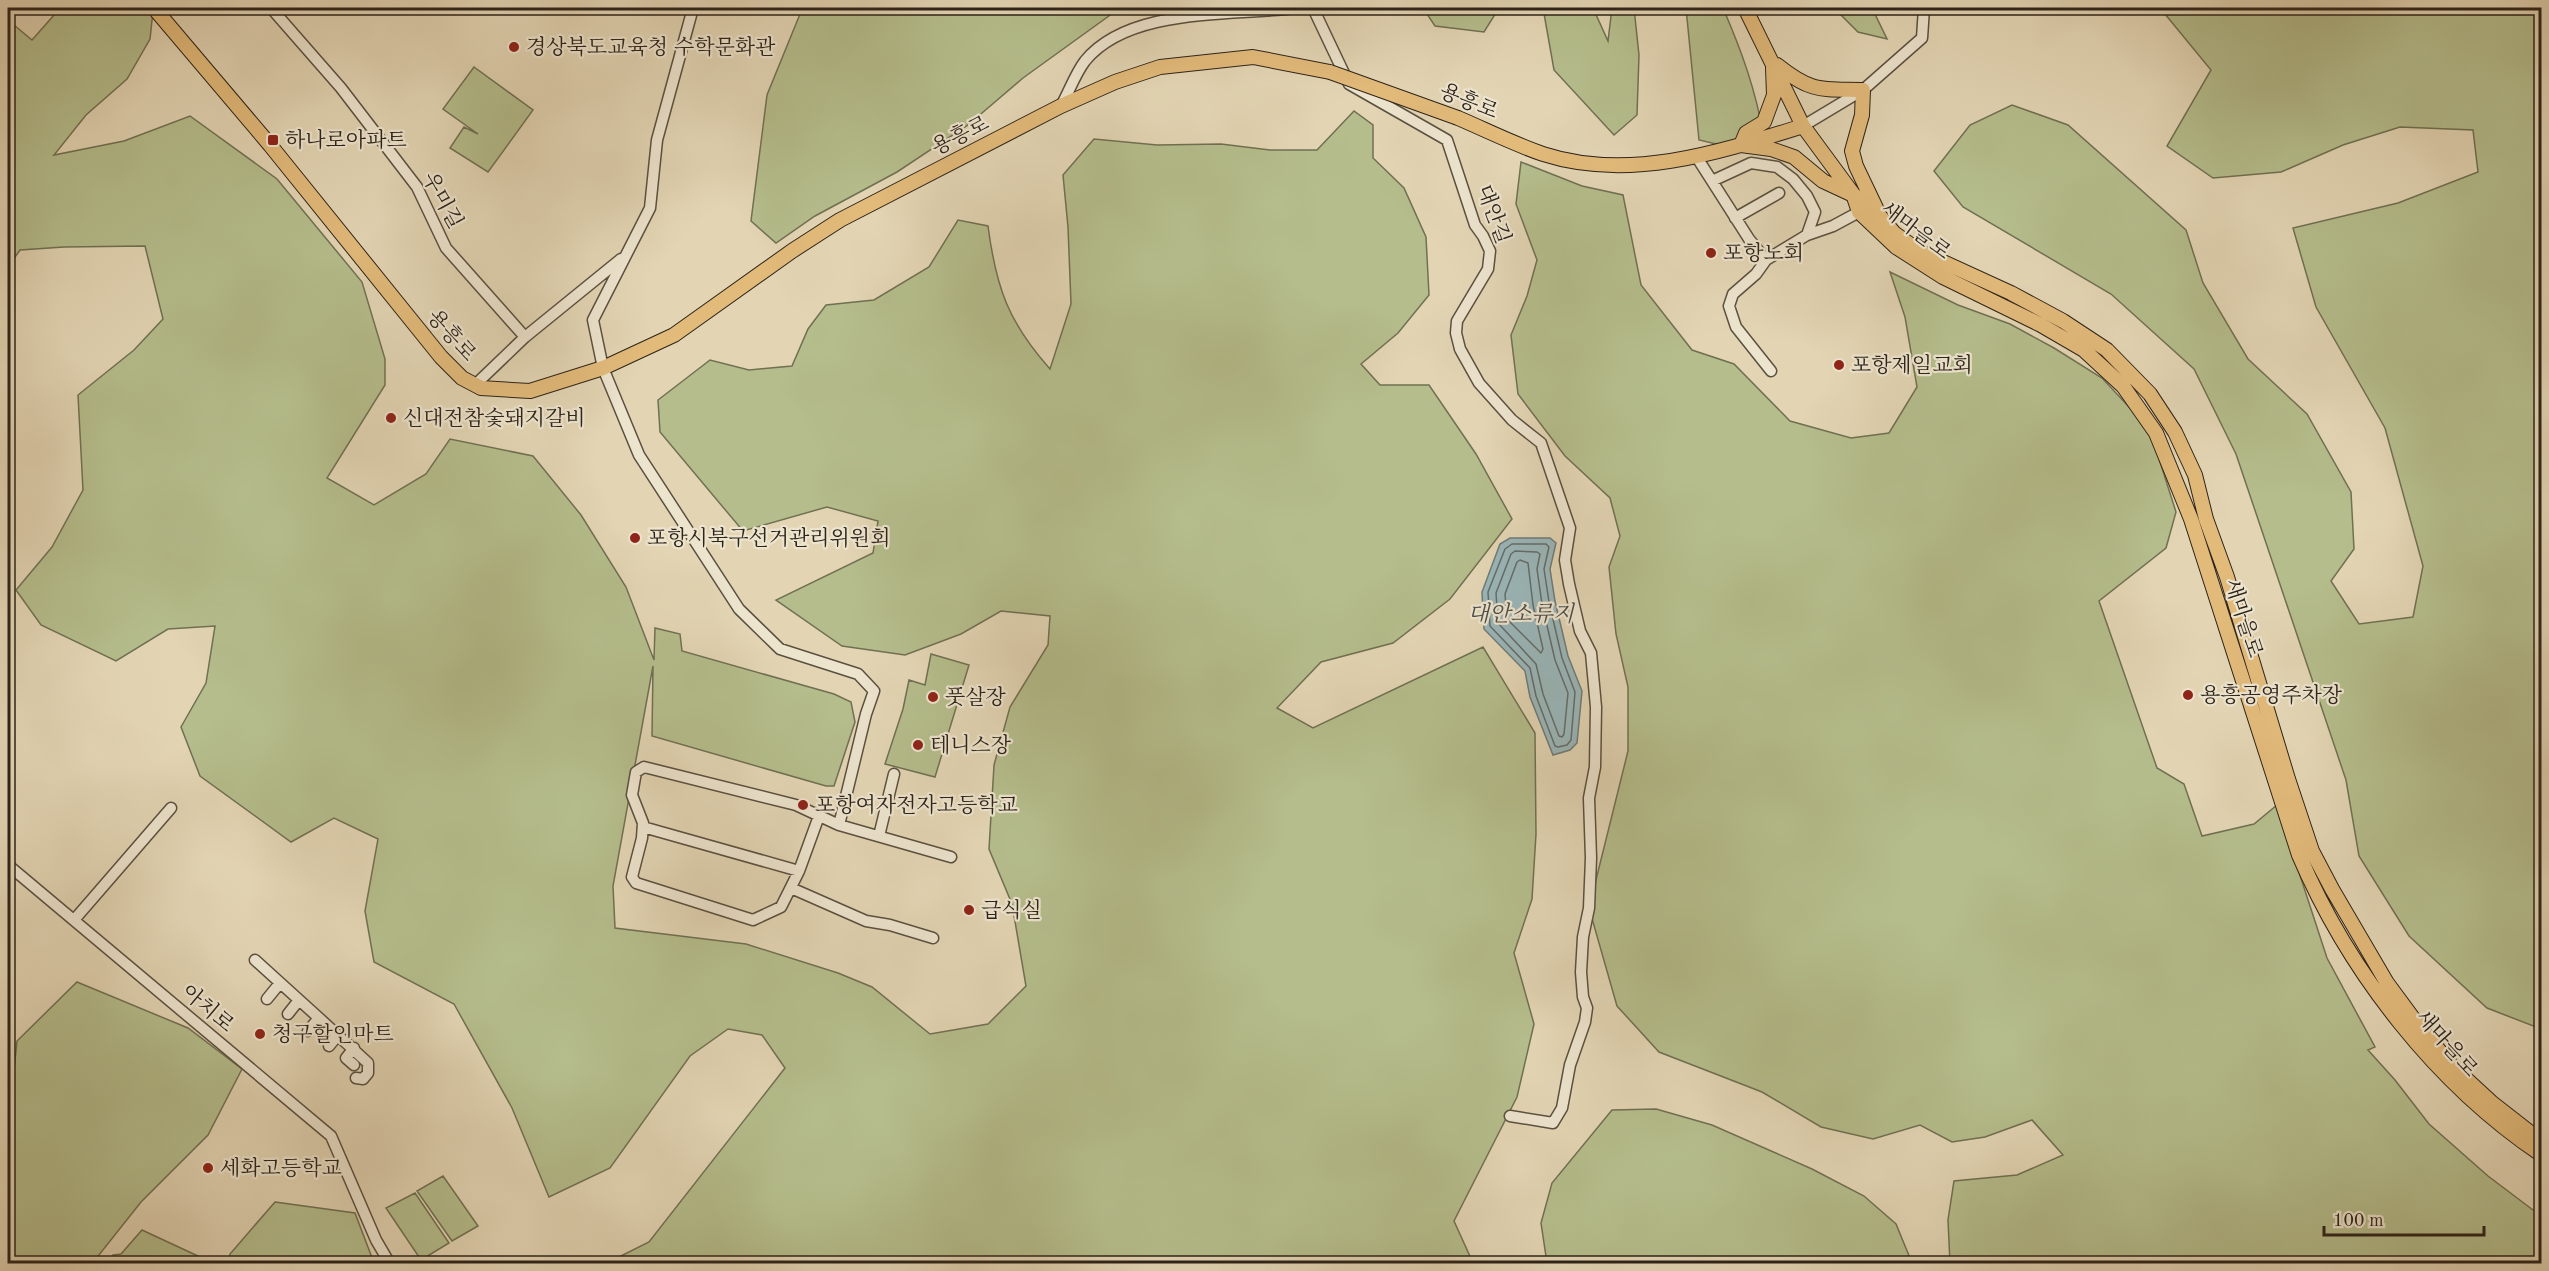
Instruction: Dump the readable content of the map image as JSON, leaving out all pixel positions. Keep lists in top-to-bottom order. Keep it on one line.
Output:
{"streets":{"main road":["용흥로","새마을로"],"street":["우미길","대안길","아치로"]},"crossings":[["용흥로","새마을로"]],"water":["대안소류지"],"places":{"other":["경상북도교육청 수학문화관","포항노회","포항제일교회","신대전참숯돼지갈비","포항시북구선거관리위원회","용흥공영주차장","풋살장","테니스장","포항여자전자고등학교","급식실","청구할인마트","세화고등학교"],"transit":["하나로아파트"]},"scale_bar":"100 m"}
